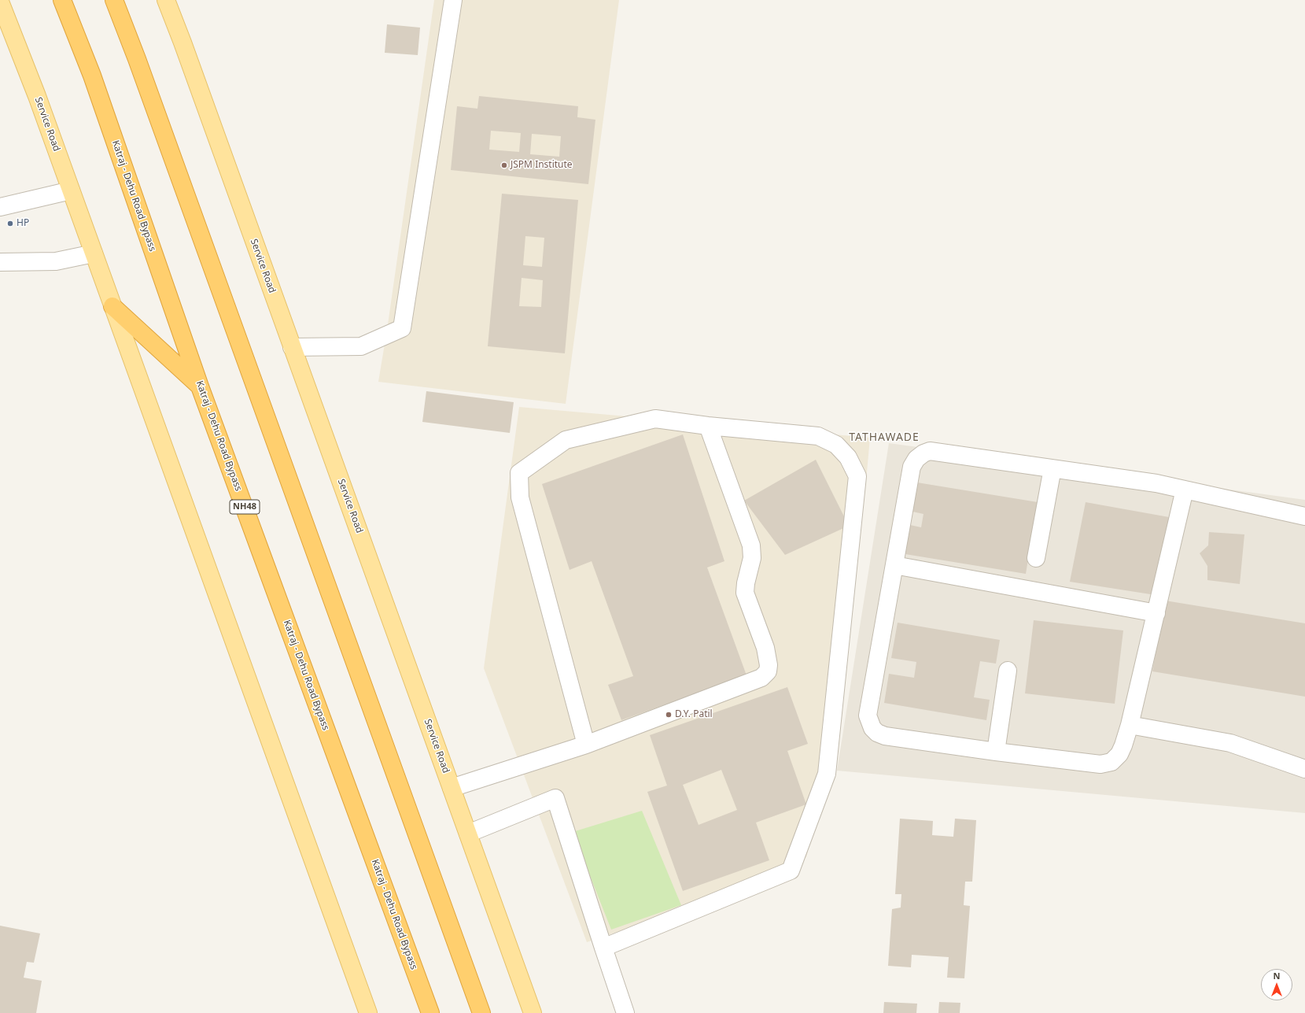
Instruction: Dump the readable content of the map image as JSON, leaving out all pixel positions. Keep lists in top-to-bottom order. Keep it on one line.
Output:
{"streets":{"highway":["Katraj - Dehu Road Bypass","NH48"],"main road":["Service Road"]},"districts":["TATHAWADE"],"places":["JSPM Institute","HP","D.Y. Patil"],"north":"top"}
